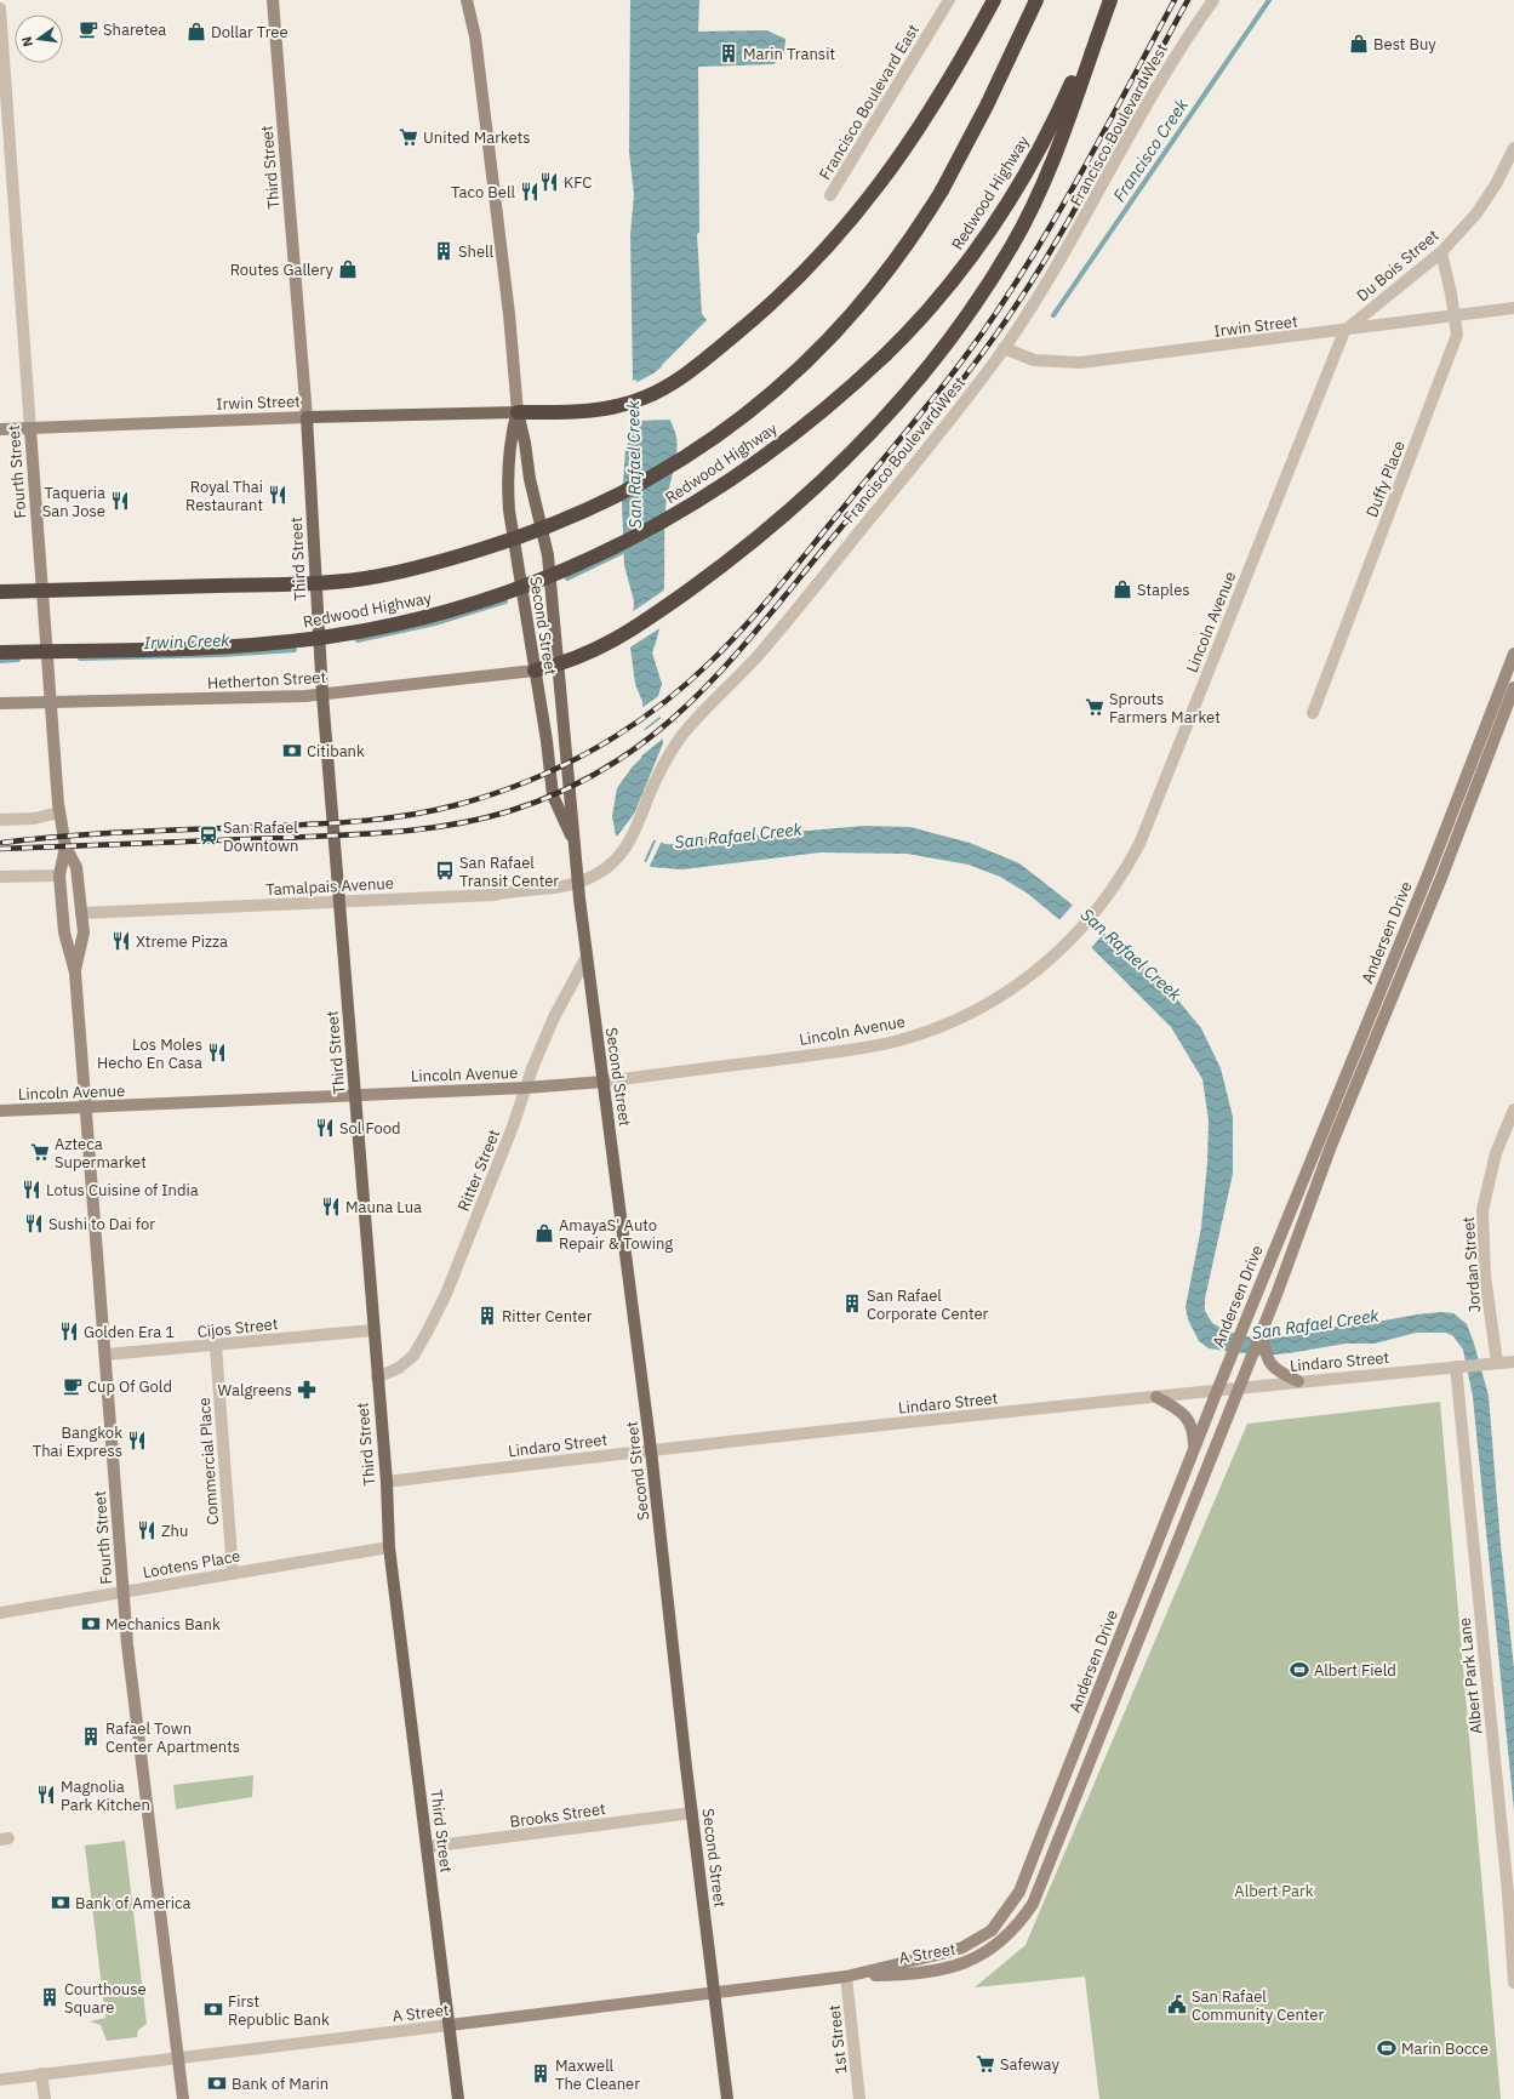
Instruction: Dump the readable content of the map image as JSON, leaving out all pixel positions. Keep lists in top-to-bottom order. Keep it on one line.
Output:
{"streets":{"highway":["Redwood Highway"],"main road":["Third Street","Irwin Street","Fourth Street","Lincoln Avenue","Second Street","Hetherton Street","Andersen Drive","A Street"],"street":["Francisco Boulevard East","Francisco Boulevard West","Du Bois Street","Duffy Place","Tamalpais Avenue","Ritter Street","Jordan Street","Cijos Street","Lindaro Street","Commercial Place","Lootens Place","Albert Park Lane","Brooks Street","1st Street"]},"crossings":[["Francisco Boulevard West","Irwin Street"],["Francisco Boulevard West","Second Street"],["Francisco Boulevard West","Tamalpais Avenue"],["Third Street","Irwin Street"],["Third Street","Lincoln Avenue"],["Third Street","Hetherton Street"],["Third Street","Tamalpais Avenue"],["Third Street","Ritter Street"],["Third Street","Cijos Street"],["Third Street","Lindaro Street"],["Third Street","Lootens Place"],["Third Street","Brooks Street"],["Third Street","A Street"],["Du Bois Street","Irwin Street"],["Du Bois Street","Duffy Place"],["Du Bois Street","Lincoln Avenue"],["Irwin Street","Fourth Street"],["Irwin Street","Duffy Place"],["Irwin Street","Lincoln Avenue"],["Irwin Street","Second Street"],["Fourth Street","Lincoln Avenue"],["Fourth Street","Hetherton Street"],["Fourth Street","Tamalpais Avenue"],["Fourth Street","Cijos Street"],["Fourth Street","Lootens Place"],["Fourth Street","A Street"],["Lincoln Avenue","Second Street"],["Lincoln Avenue","Ritter Street"],["Second Street","Hetherton Street"],["Second Street","Tamalpais Avenue"],["Second Street","Ritter Street"],["Second Street","Lindaro Street"],["Second Street","Brooks Street"],["Second Street","A Street"],["Andersen Drive","Lindaro Street"],["Andersen Drive","A Street"],["Jordan Street","Lindaro Street"],["Cijos Street","Commercial Place"],["Lindaro Street","Albert Park Lane"],["Commercial Place","Lootens Place"],["A Street","1st Street"]],"water":["Francisco Creek","San Rafael Creek","Irwin Creek"],"parks":["Albert Park"],"places":{"cafe":["Sharetea","Cup Of Gold"],"shop":["Dollar Tree","Best Buy","Routes Gallery","Staples","AmayaS' Auto Repair & Towing"],"building":["Marin Transit","Shell","San Rafael Corporate Center","Ritter Center","Rafael Town Center Apartments","Courthouse Square","Maxwell The Cleaner"],"supermarket":["United Markets","Sprouts Farmers Market","Azteca Supermarket","Safeway"],"restaurant":["KFC","Taco Bell","Royal Thai Restaurant","Taqueria San Jose","Xtreme Pizza","Los Moles Hecho En Casa","Sol Food","Lotus Cuisine of India","Mauna Lua","Sushi to Dai for","Golden Era 1","Bangkok Thai Express","Zhu","Magnolia Park Kitchen"],"bank":["Citibank","Mechanics Bank","Bank of America","First Republic Bank","Bank of Marin"],"station":["San Rafael Downtown"],"bus stop":["San Rafael Transit Center"],"pharmacy":["Walgreens"],"sports":["Albert Field","Marin Bocce"],"public building":["San Rafael Community Center"]},"north":"left"}
